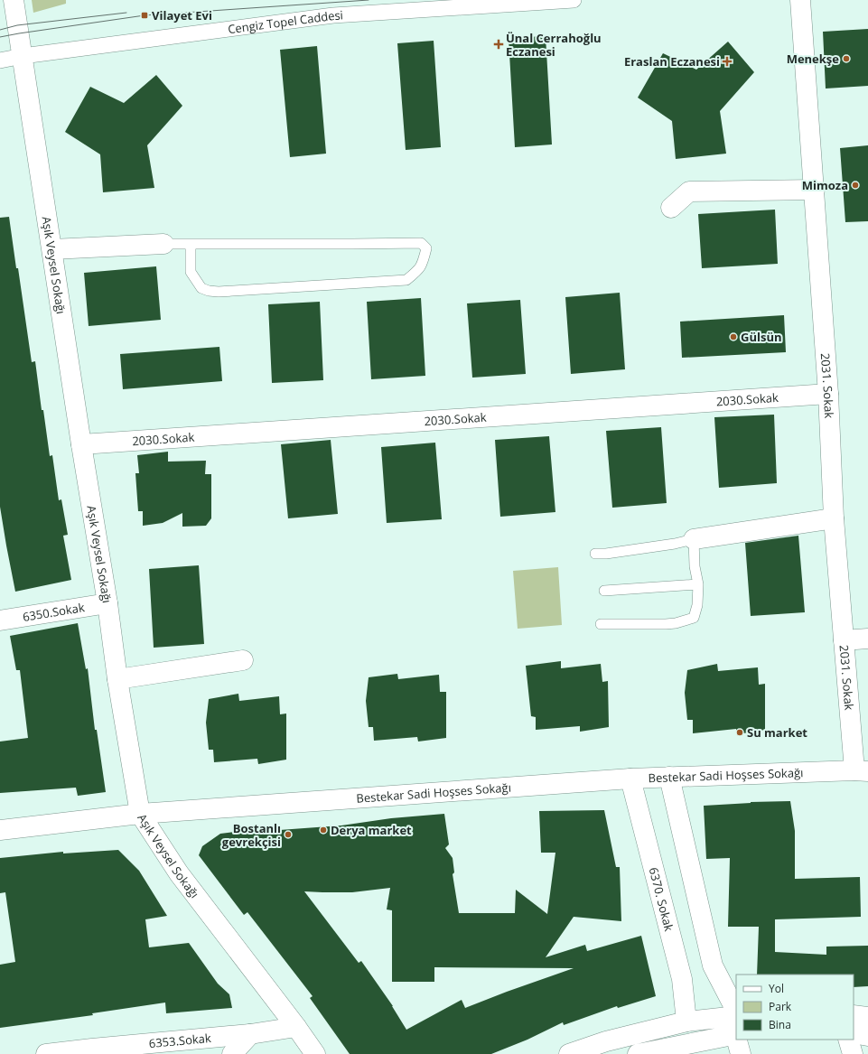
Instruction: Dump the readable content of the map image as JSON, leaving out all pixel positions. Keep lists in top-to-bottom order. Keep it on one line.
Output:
{"streets":{"street":["Cengiz Topel Caddesi","Aşık Veysel Sokağı","2031. Sokak","2030.Sokak","6350.Sokak","Bestekar Sadi Hoşses Sokağı","6370. Sokak","6353.Sokak"]},"crossings":[["Cengiz Topel Caddesi","Aşık Veysel Sokağı"],["Aşık Veysel Sokağı","2030.Sokak"],["Aşık Veysel Sokağı","6350.Sokak"],["Aşık Veysel Sokağı","Bestekar Sadi Hoşses Sokağı"],["Aşık Veysel Sokağı","6353.Sokak"],["2031. Sokak","2030.Sokak"],["2031. Sokak","Bestekar Sadi Hoşses Sokağı"],["Bestekar Sadi Hoşses Sokağı","6370. Sokak"]],"places":{"transit":["Vilayet Evi"],"health":["Ünal Cerrahoğlu Eczanesi","Eraslan Eczanesi"],"other":["Menekşe","Mimoza","Gülsün","Su market","Derya market","Bostanlı gevrekçisi"]},"legend":["Yol","Park","Bina"]}
